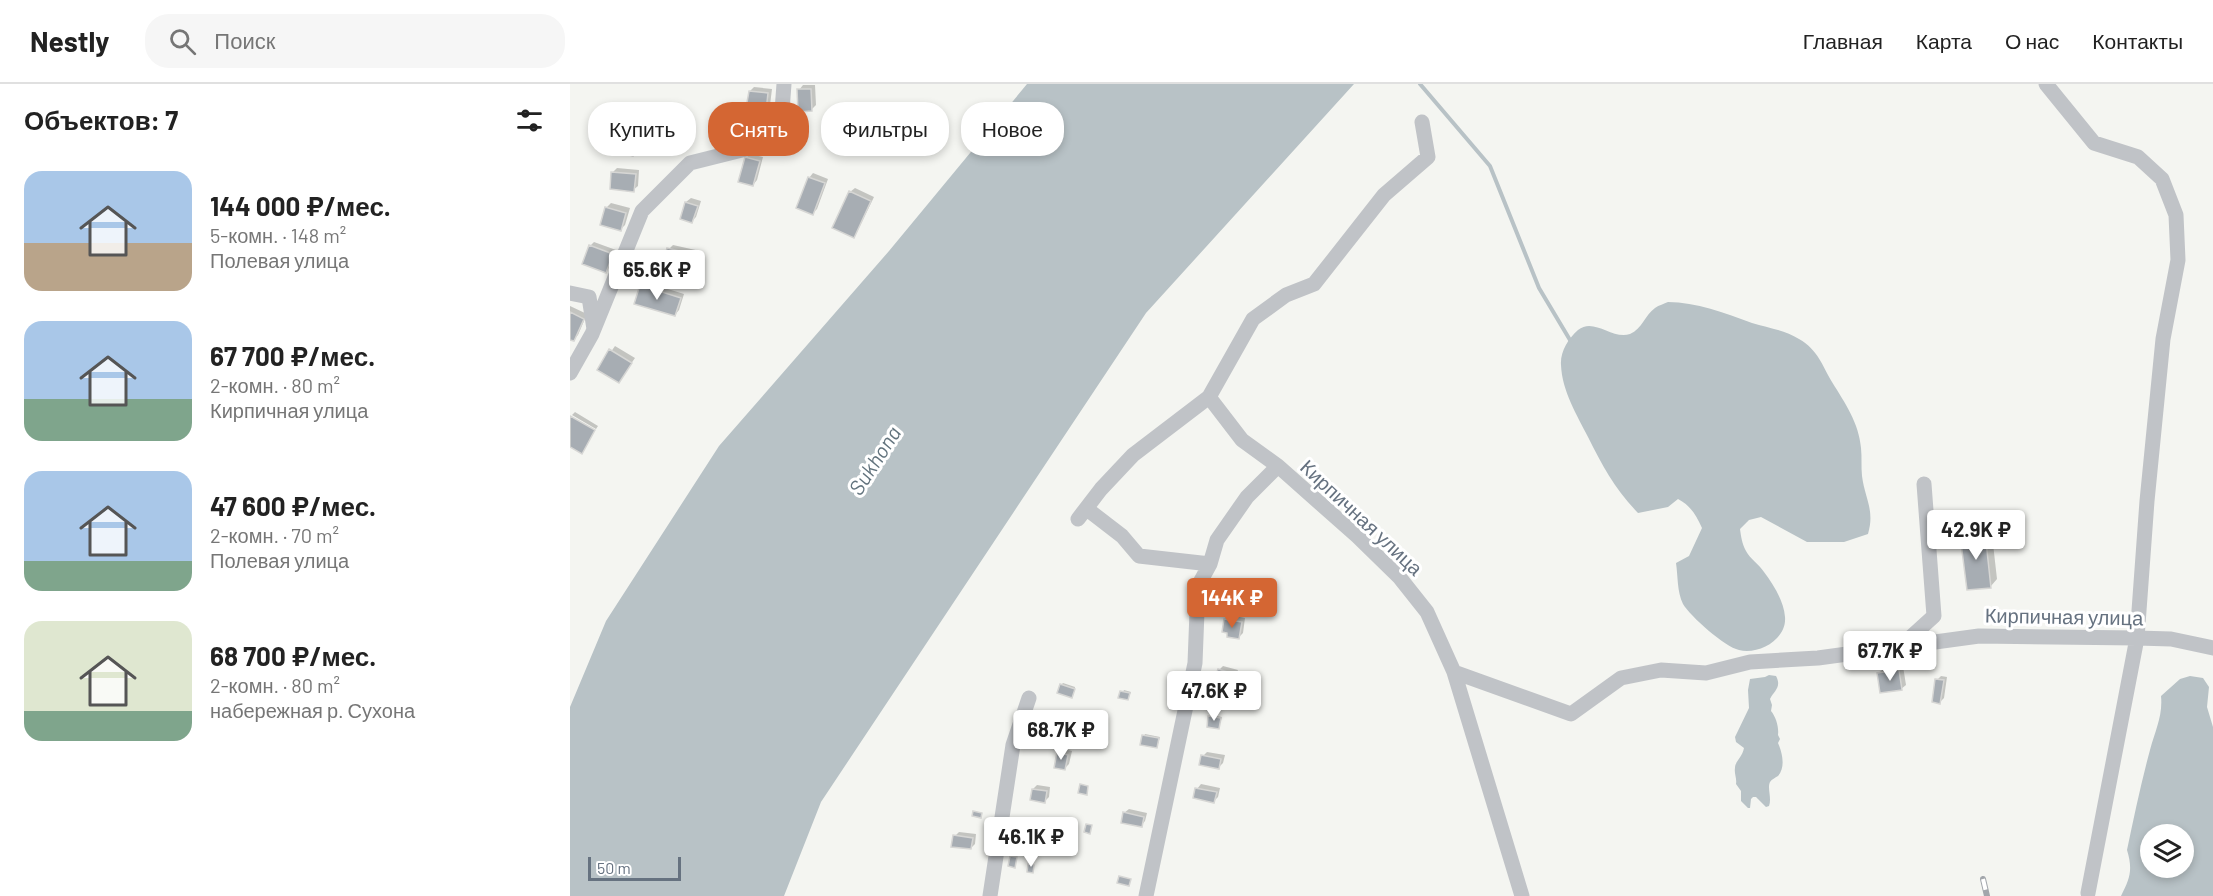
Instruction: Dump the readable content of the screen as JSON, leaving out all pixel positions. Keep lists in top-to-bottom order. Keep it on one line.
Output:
{"streets":{"street":["Кирпичная улица"]},"water":["Sukhona"],"scale_bar":"50 m","page":{"header":"Nestly","search":"Поиск","nav":["Главная","Карта","О нас","Контакты"],"heading":"Объектов: 7","chip":["Купить","Снять","Фильтры","Новое"],"list":[{"name":"144 000 ₽/мес.","note":"5-комн. · 148 m² · Полевая улица"},{"name":"67 700 ₽/мес.","note":"2-комн. · 80 m² · Кирпичная улица"},{"name":"47 600 ₽/мес.","note":"2-комн. · 70 m² · Полевая улица"},{"name":"68 700 ₽/мес.","note":"2-комн. · 80 m² · набережная р. Сухона"}],"price":["65.6K ₽","42.9K ₽","144K ₽","67.7K ₽","47.6K ₽","68.7K ₽","46.1K ₽"],"scale":"50 m"}}
